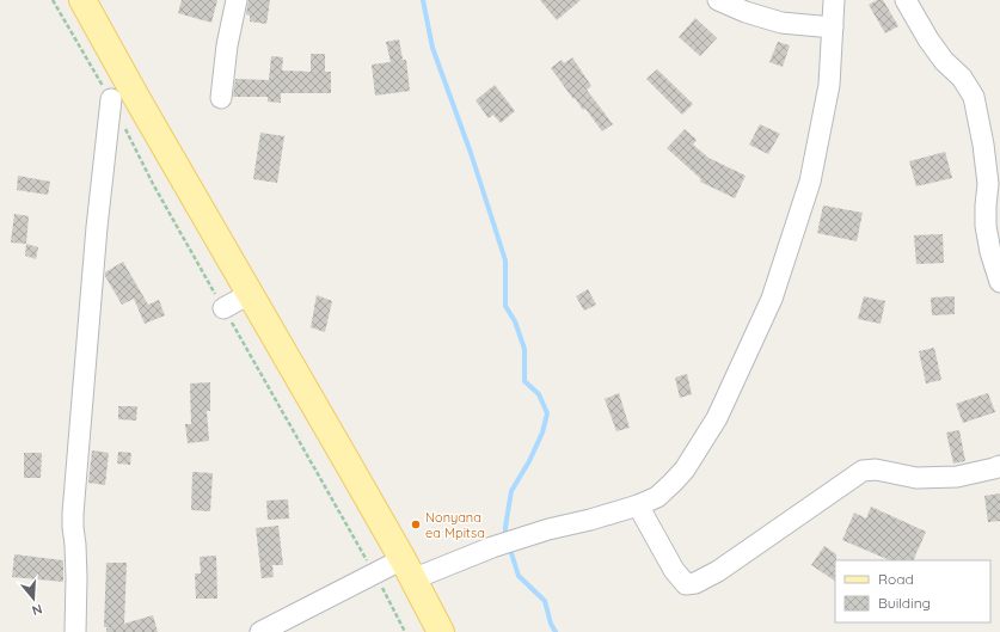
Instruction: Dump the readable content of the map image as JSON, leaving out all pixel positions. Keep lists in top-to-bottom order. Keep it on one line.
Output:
{"places":["Nonyana ea Mpitsa"],"legend":["Road","Building"],"north":"bottom"}
